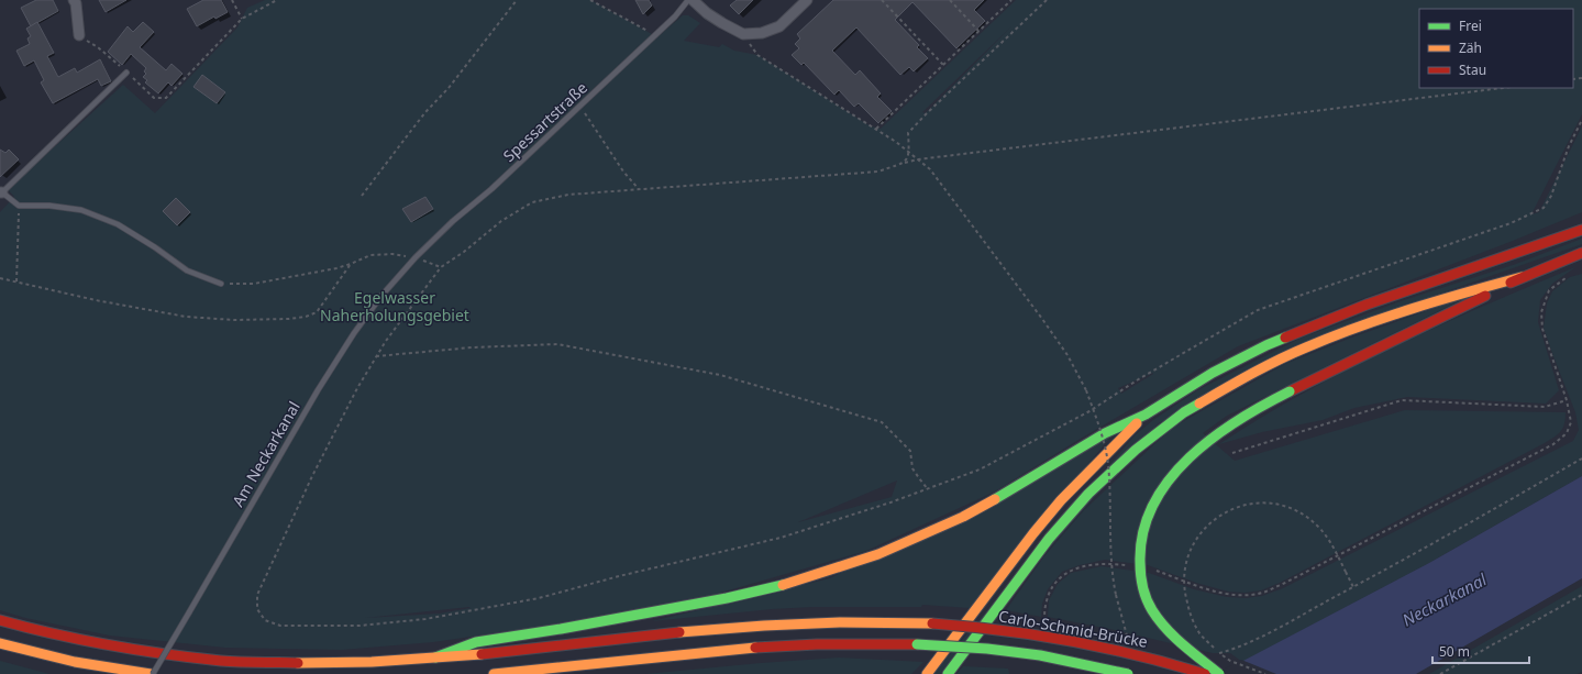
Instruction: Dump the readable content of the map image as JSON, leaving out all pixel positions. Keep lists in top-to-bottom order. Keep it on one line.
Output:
{"streets":{"highway":["Carlo-Schmid-Brücke"],"lane":["Spessartstraße","Am Neckarkanal"]},"crossings":[["Spessartstraße","Am Neckarkanal"]],"water":["Neckarkanal"],"parks":["Egelwasser Naherholungsgebiet"],"legend":["Frei","Zäh","Stau"],"scale_bar":"50 m"}
